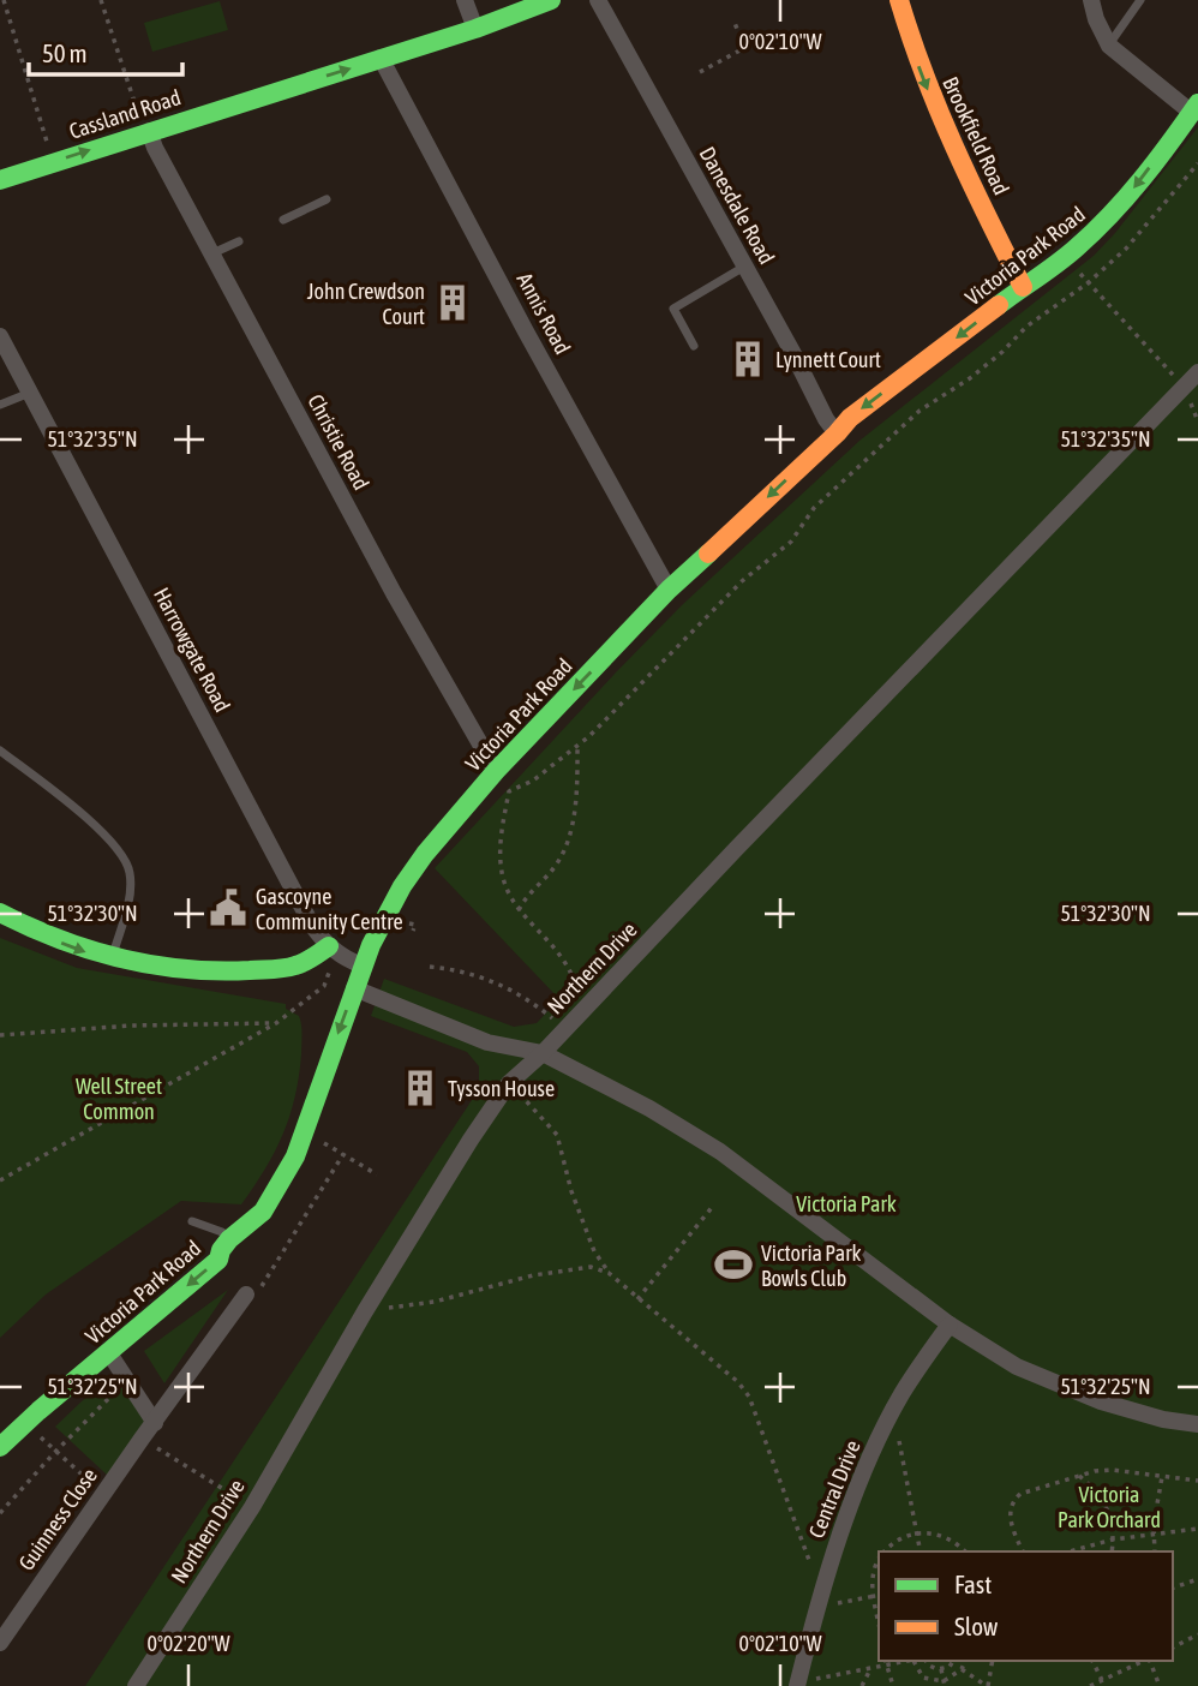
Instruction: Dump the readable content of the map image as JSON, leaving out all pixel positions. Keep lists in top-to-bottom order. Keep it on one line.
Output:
{"streets":{"main road":["Cassland Road","Brookfield Road","Victoria Park Road"],"street":["Danesdale Road","Annis Road","Christie Road","Harrowgate Road","Northern Drive","Central Drive","Guinness Close"]},"crossings":[["Cassland Road","Annis Road"],["Cassland Road","Christie Road"],["Brookfield Road","Victoria Park Road"],["Danesdale Road","Victoria Park Road"],["Victoria Park Road","Annis Road"],["Victoria Park Road","Christie Road"],["Victoria Park Road","Harrowgate Road"]],"one_way":["Cassland Road","Brookfield Road","Victoria Park Road"],"parks":["Well Street Common","Victoria Park","Victoria Park Orchard"],"places":{"building":["John Crewdson Court","Lynnett Court","Tysson House"],"public building":["Gascoyne Community Centre"],"sports":["Victoria Park Bowls Club"]},"legend":["Fast","Slow"],"scale_bar":"50 m","coordinates":["0°02'10\"W","51°32'35\"N","51°32'30\"N","51°32'25\"N","0°02'20\"W"]}
